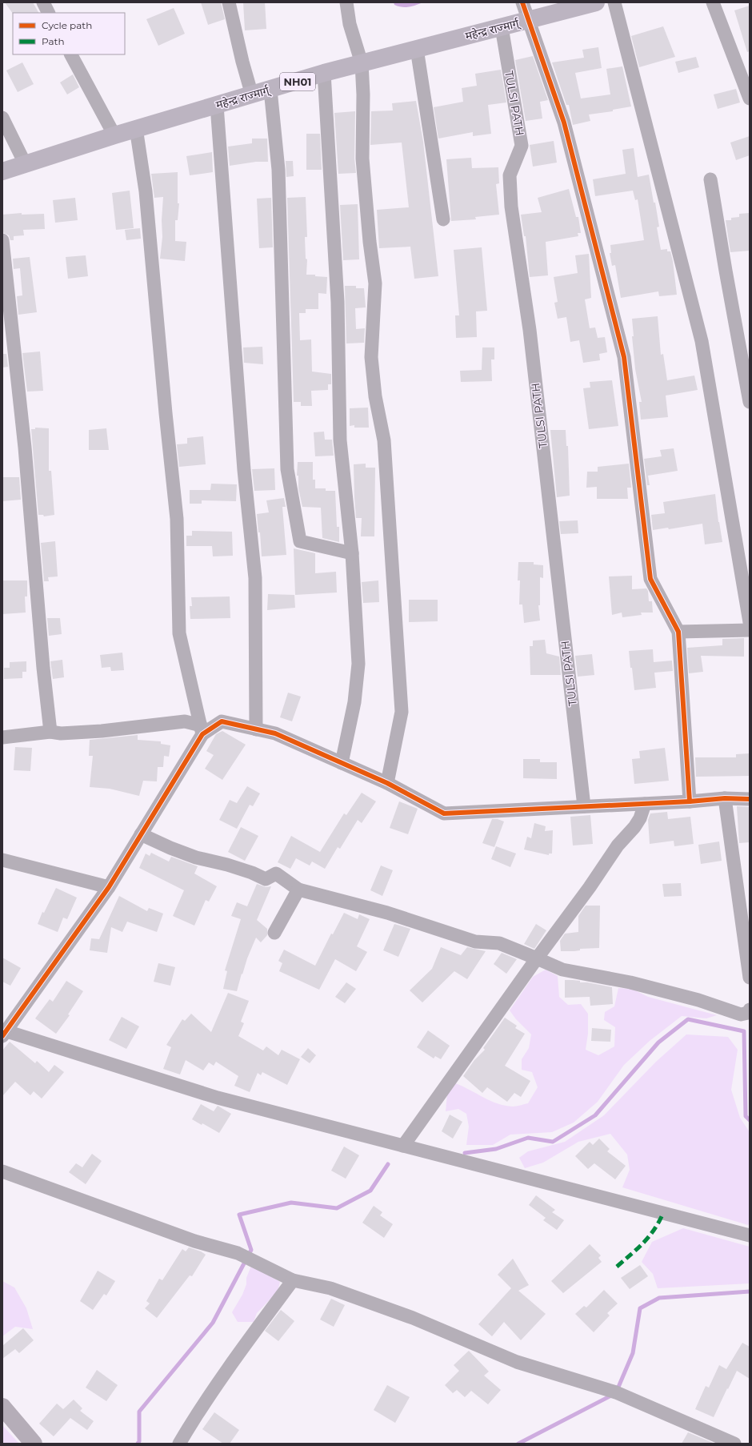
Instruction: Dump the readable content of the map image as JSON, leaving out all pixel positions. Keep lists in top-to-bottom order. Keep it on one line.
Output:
{"streets":{"highway":["महेन्द्र राज्मार्ग्","NH01"],"street":["TULSI PATH"]},"crossings":[["महेन्द्र राज्मार्ग्","TULSI PATH"]],"legend":["Cycle path","Path"]}
